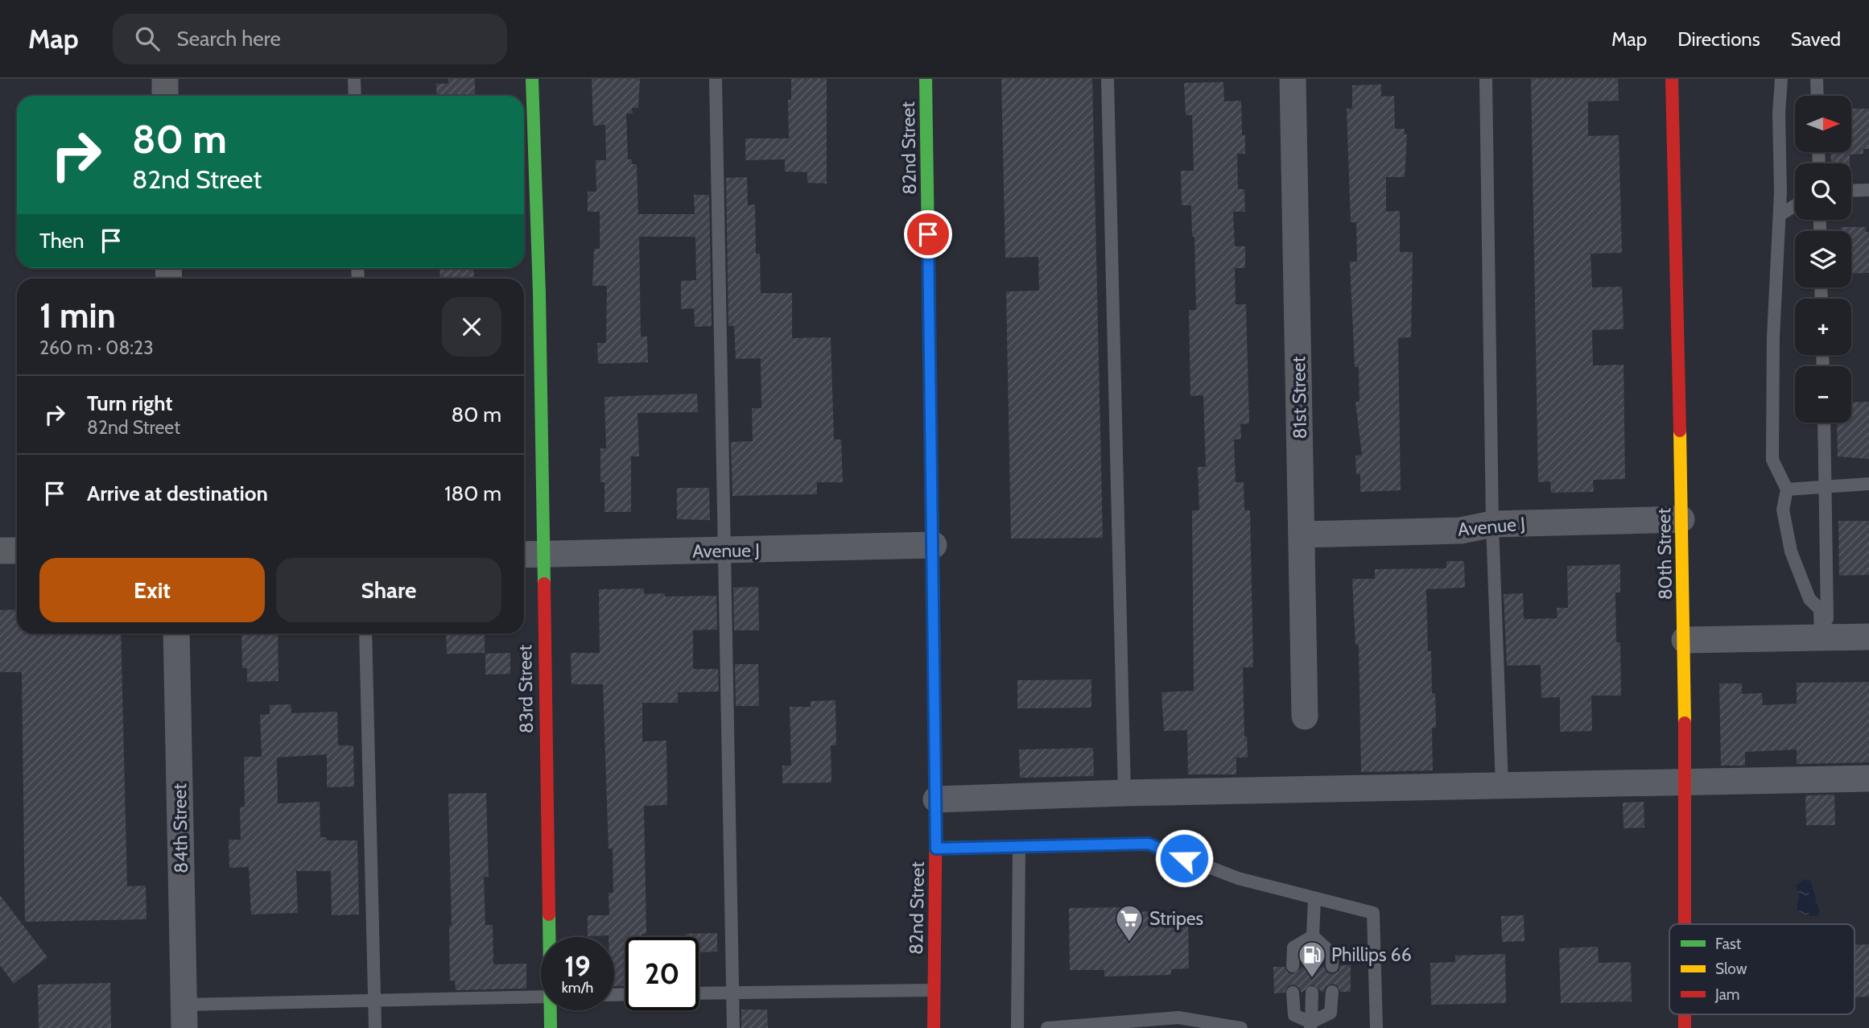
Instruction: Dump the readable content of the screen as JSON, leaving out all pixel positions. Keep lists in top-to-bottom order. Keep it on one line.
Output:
{"streets":{"street":["82nd Street","81st Street","Avenue J","80th Street","83rd Street","84th Street"]},"crossings":[["82nd Street","Avenue J"],["81st Street","Avenue J"],["Avenue J","80th Street"],["Avenue J","83rd Street"]],"places":{"supermarket":["Stripes"],"fuel station":["Phillips 66"]},"legend":["Fast","Slow","Jam"],"north":"right","page":{"header":"Map","search":"Search here","nav":["Map","Directions","Saved"],"map_buttons":["+","−"],"turn":["80 m","82nd Street"],"then":"Then","heading":["1 min","260 m · 08:23"],"list":[{"name":"Turn right","note":"82nd Street","value":"80 m"},{"name":"Arrive at destination","value":"180 m"}],"buttons":["Exit","Share"],"speed":"19 km/h","limit":"20"}}
